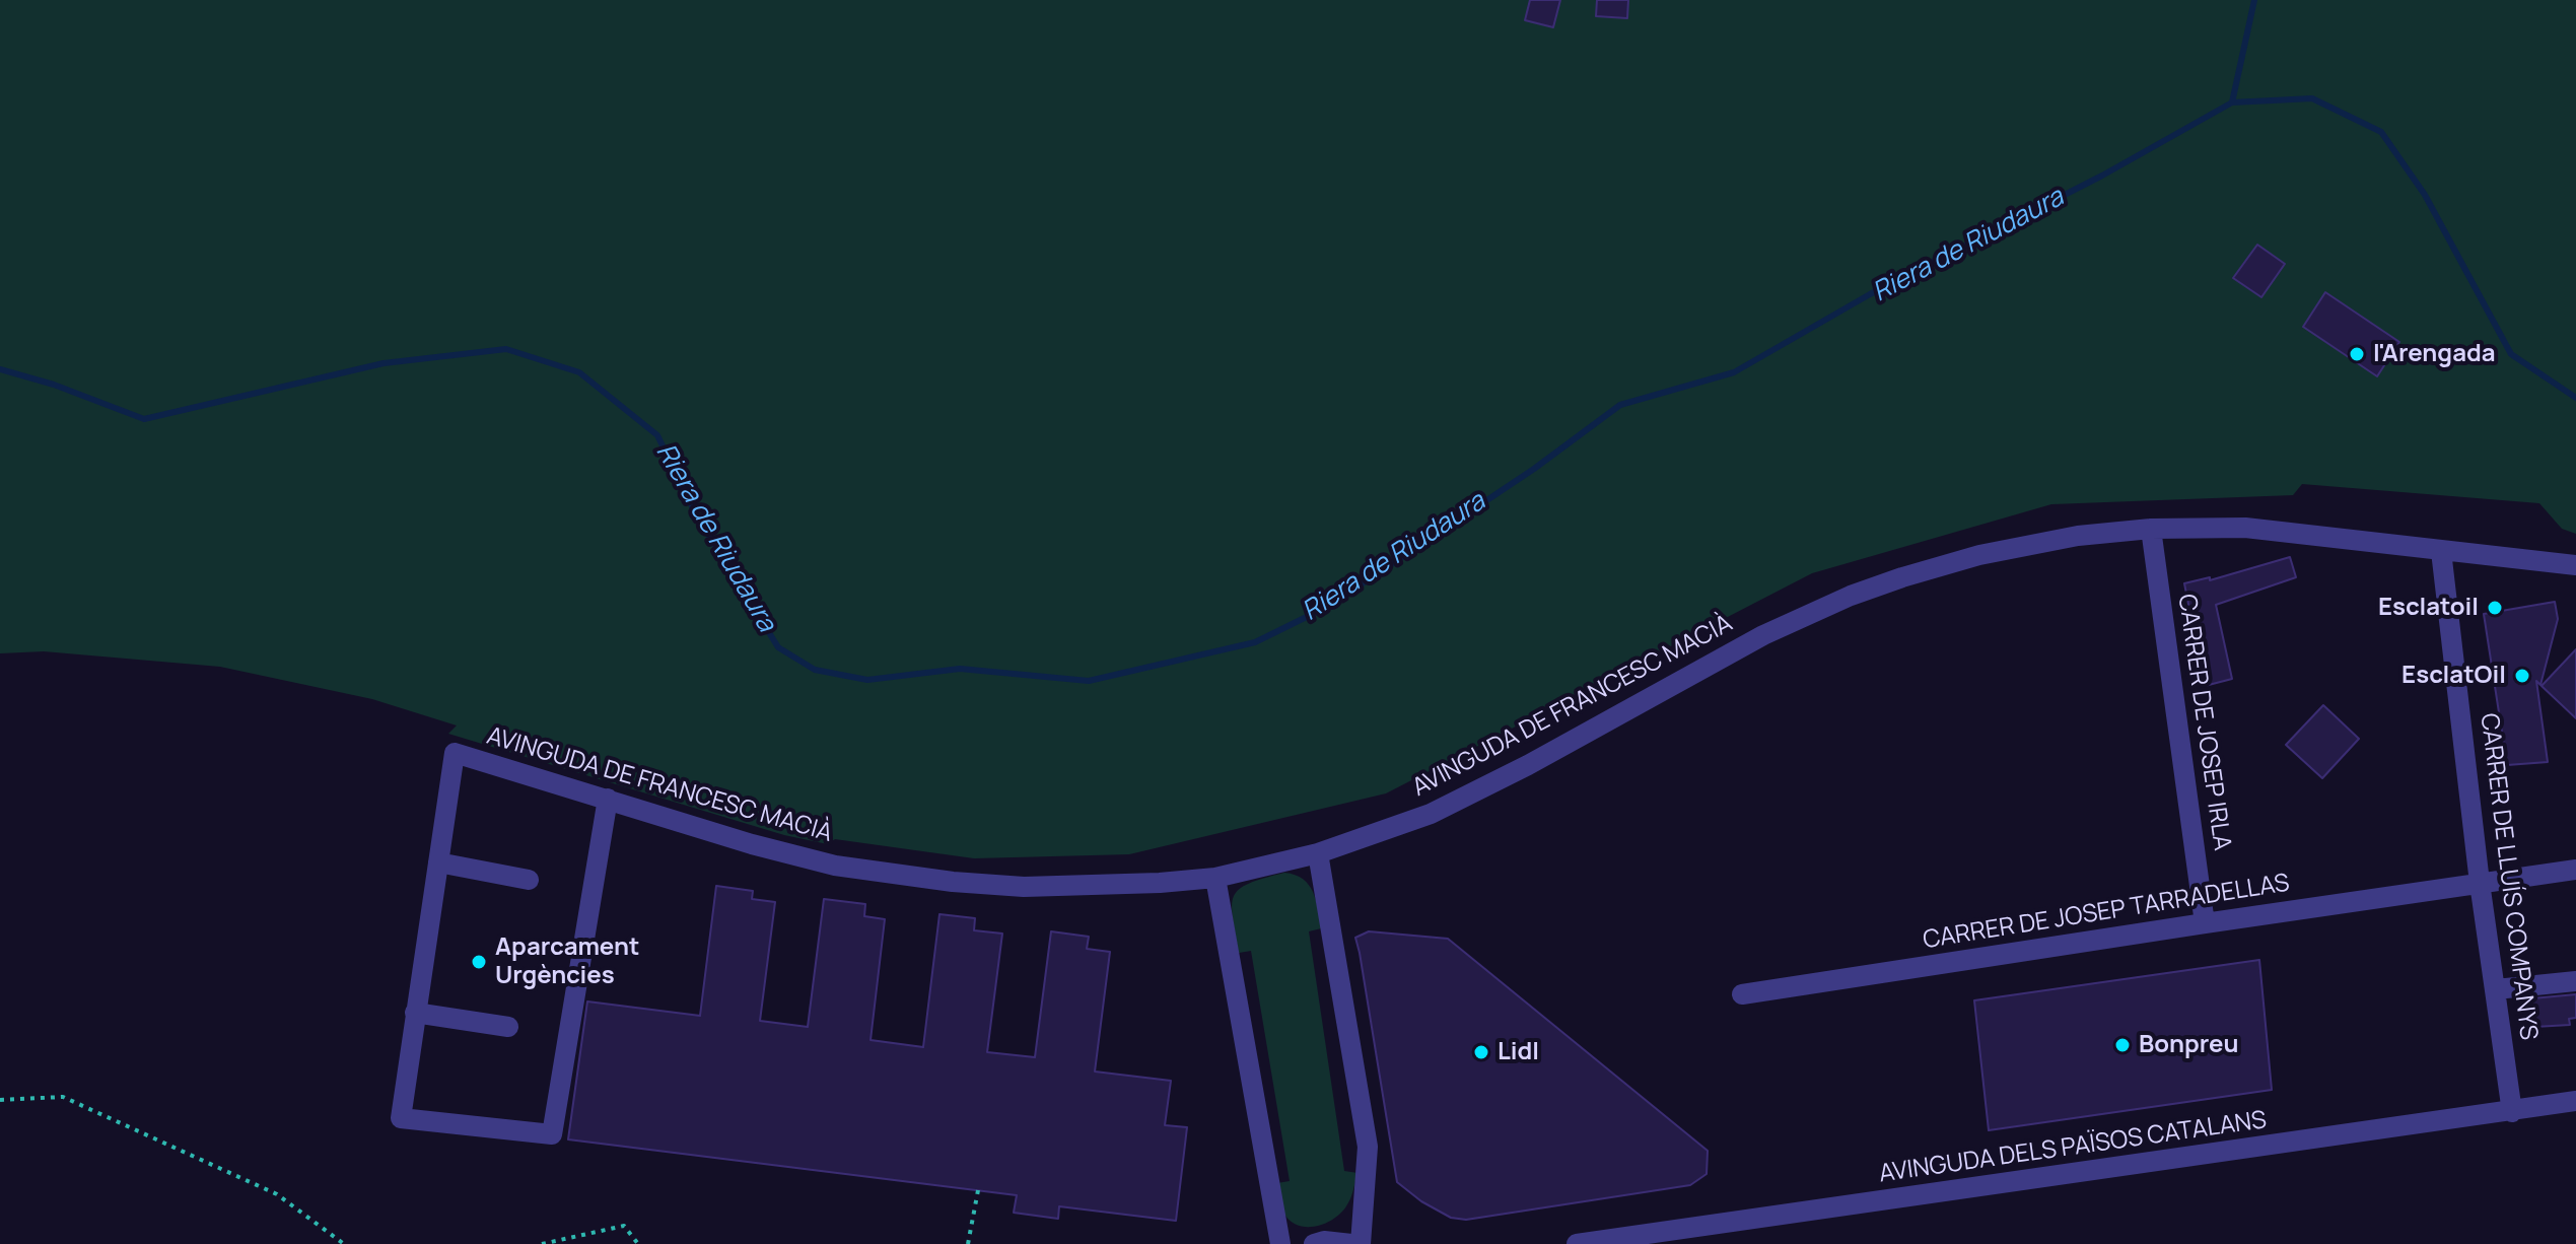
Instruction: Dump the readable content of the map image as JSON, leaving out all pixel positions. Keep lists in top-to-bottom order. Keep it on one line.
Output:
{"streets":{"street":["AVINGUDA DE FRANCESC MACIÀ","CARRER DE JOSEP IRLA","CARRER DE LLUÍS COMPANYS","CARRER DE JOSEP TARRADELLAS","AVINGUDA DELS PAÏSOS CATALANS"]},"crossings":[["AVINGUDA DE FRANCESC MACIÀ","CARRER DE JOSEP IRLA"],["AVINGUDA DE FRANCESC MACIÀ","CARRER DE LLUÍS COMPANYS"],["CARRER DE JOSEP IRLA","CARRER DE JOSEP TARRADELLAS"],["CARRER DE LLUÍS COMPANYS","CARRER DE JOSEP TARRADELLAS"],["CARRER DE LLUÍS COMPANYS","AVINGUDA DELS PAÏSOS CATALANS"]],"water":["Riera de Riudaura"],"places":["l'Arengada","Esclatoil","EsclatOil","Aparcament Urgències","Bonpreu","Lidl"]}
